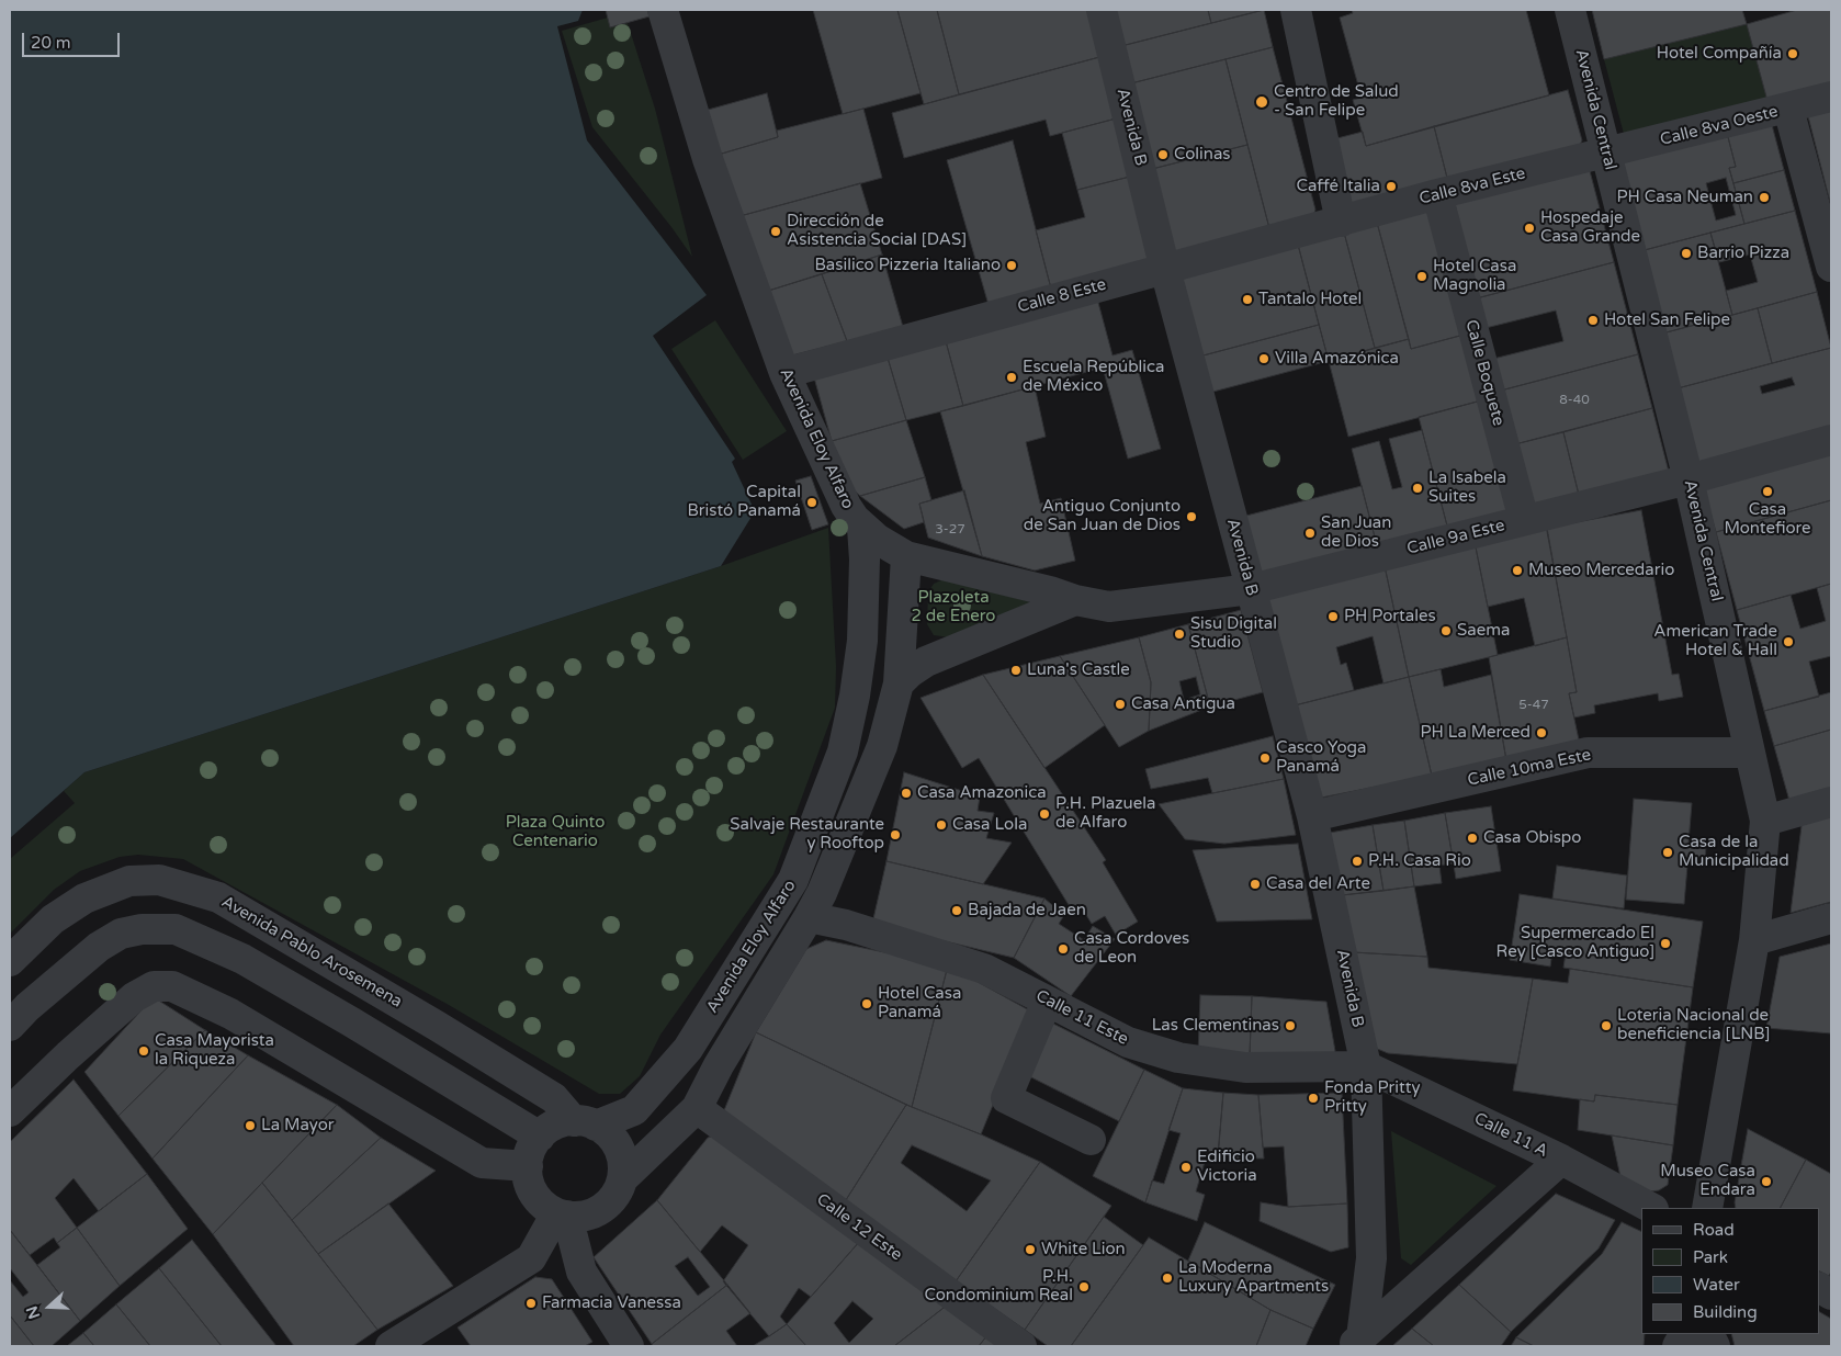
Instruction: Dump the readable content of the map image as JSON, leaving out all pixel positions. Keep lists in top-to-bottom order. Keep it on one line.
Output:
{"streets":{"street":["Avenida Central","Calle 8va Oeste","Avenida B","Calle 8va Este","Calle 8 Este","Calle Boquete","Avenida Eloy Alfaro","Calle 9a Este","Calle 10ma Este","Avenida Pablo Arosemena","Calle 11 Este","Calle 11 A","Calle 12 Este"]},"crossings":[["Avenida Central","Calle 8va Oeste"],["Avenida Central","Calle 8va Este"],["Avenida Central","Calle 9a Este"],["Avenida Central","Calle 10ma Este"],["Calle 8va Oeste","Calle 8va Este"],["Avenida B","Calle 8 Este"],["Avenida B","Calle 9a Este"],["Avenida B","Calle 10ma Este"],["Avenida B","Calle 11 Este"],["Avenida B","Calle 11 A"],["Calle 8va Este","Calle 8 Este"],["Calle 8va Este","Calle Boquete"],["Calle 8 Este","Avenida Eloy Alfaro"],["Calle Boquete","Calle 9a Este"],["Avenida Eloy Alfaro","Calle 9a Este"],["Avenida Eloy Alfaro","Avenida Pablo Arosemena"],["Avenida Eloy Alfaro","Calle 11 Este"],["Avenida Eloy Alfaro","Calle 12 Este"],["Calle 11 Este","Calle 11 A"]],"parks":["Plazoleta 2 de Enero","Plaza Quinto Centenario"],"places":["Hotel Compañía","Centro de Salud - San Felipe","Colinas","Caffé Italia","PH Casa Neuman","Hospedaje Casa Grande","Dirección de Asistencia Social [DAS]","Barrio Pizza","Basilico Pizzeria Italiano","Hotel Casa Magnolia","Tantalo Hotel","Hotel San Felipe","Villa Amazónica","Escuela República de México","La Isabela Suites","Casa Montefiore","Capital Bristó Panamá","Antiguo Conjunto de San Juan de Dios","San Juan de Dios","Museo Mercedario","PH Portales","Saema","Sisu Digital Studio","American Trade Hotel & Hall","Luna's Castle","Casa Antigua","PH La Merced","Casco Yoga Panamá","Casa Amazonica","P.H. Plazuela de Alfaro","Casa Lola","Salvaje Restaurante y Rooftop","Casa Obispo","Casa de la Municipalidad","P.H. Casa Rio","Casa del Arte","Bajada de Jaen","Supermercado El Rey [Casco Antiguo]","Casa Cordoves de Leon","Hotel Casa Panamá","Las Clementinas","Loteria Nacional de beneficiencia [LNB]","Casa Mayorista la Riqueza","Fonda Pritty Pritty","La Mayor","Edificio Victoria","Museo Casa Endara","White Lion","La Moderna Luxury Apartments","P.H. Condominium Real","Farmacia Vanessa"],"house_numbers":["8-40","3-27","5-47"],"legend":["Road","Park","Water","Building"],"scale_bar":"20 m","north":"left"}
